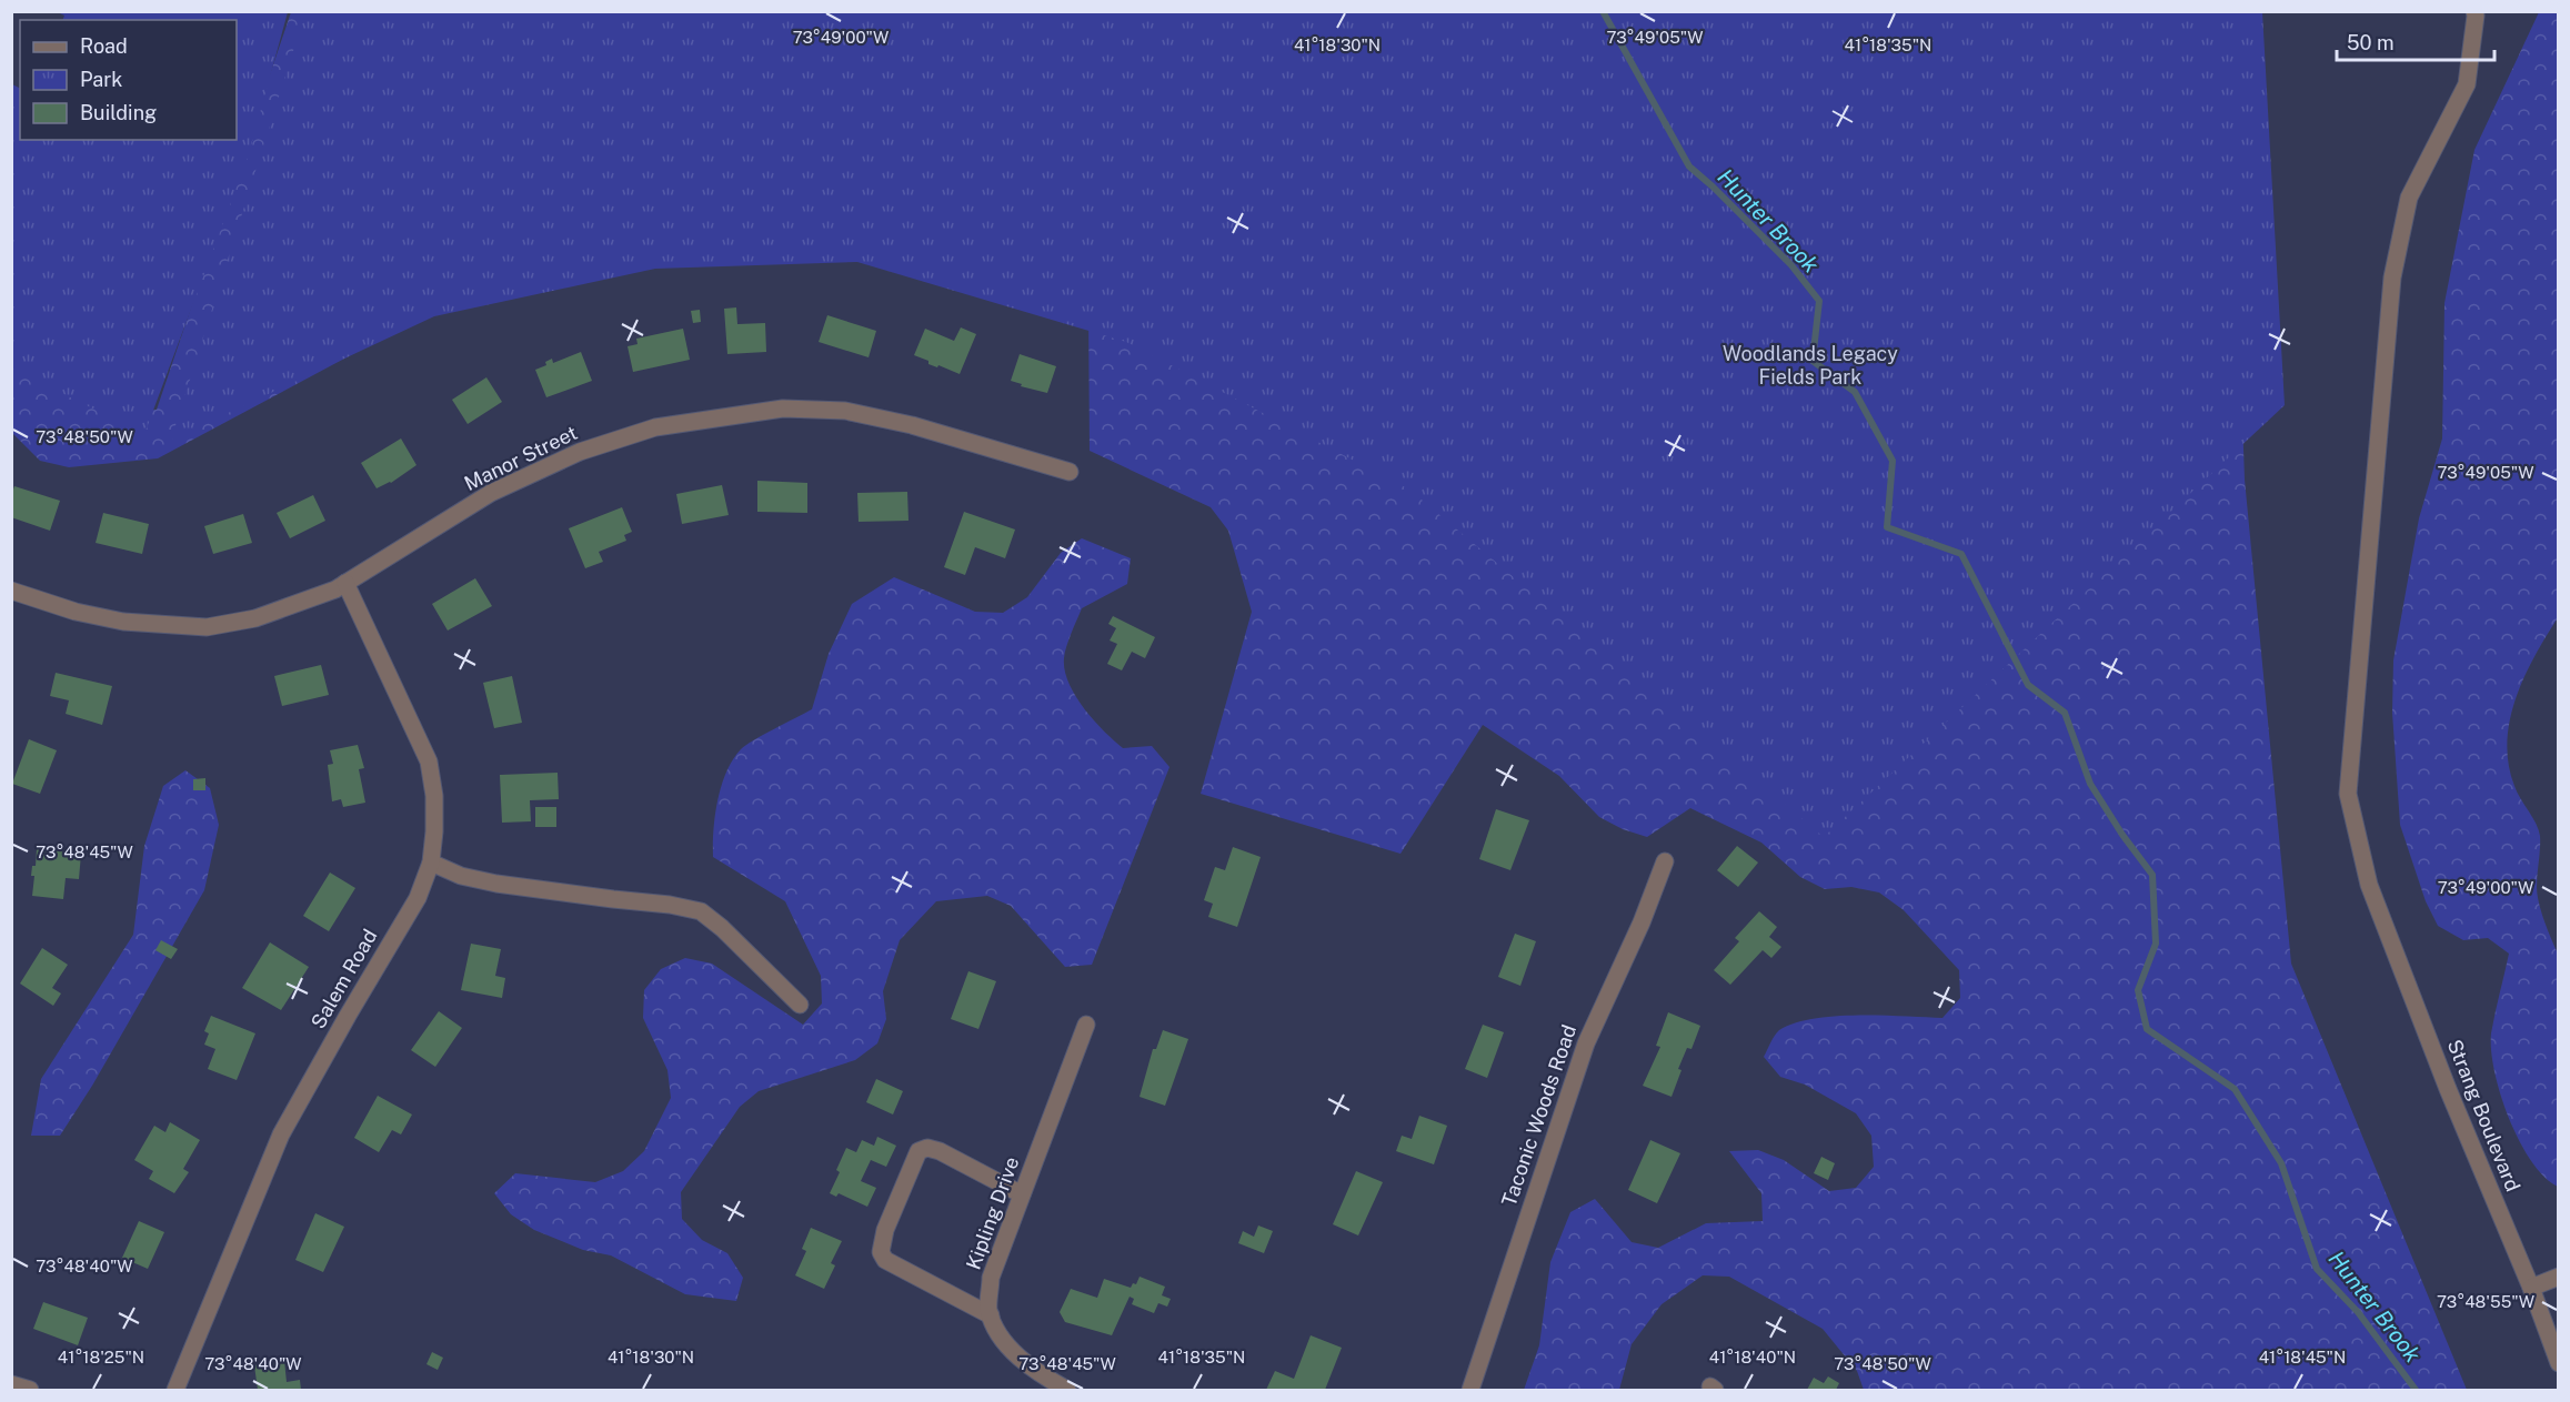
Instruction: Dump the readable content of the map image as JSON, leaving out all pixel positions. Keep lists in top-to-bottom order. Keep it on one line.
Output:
{"streets":{"street":["Manor Street","Salem Road","Taconic Woods Road","Strang Boulevard","Kipling Drive"]},"crossings":[["Manor Street","Salem Road"]],"water":["Hunter Brook"],"parks":["Woodlands Legacy Fields Park"],"legend":["Road","Park","Building"],"scale_bar":"50 m","coordinates":["73°49'00\"W","73°49'05\"W","41°18'30\"N","41°18'35\"N","73°48'50\"W","73°48'45\"W","73°48'40\"W","73°48'55\"W","41°18'25\"N","41°18'40\"N","41°18'45\"N"]}
